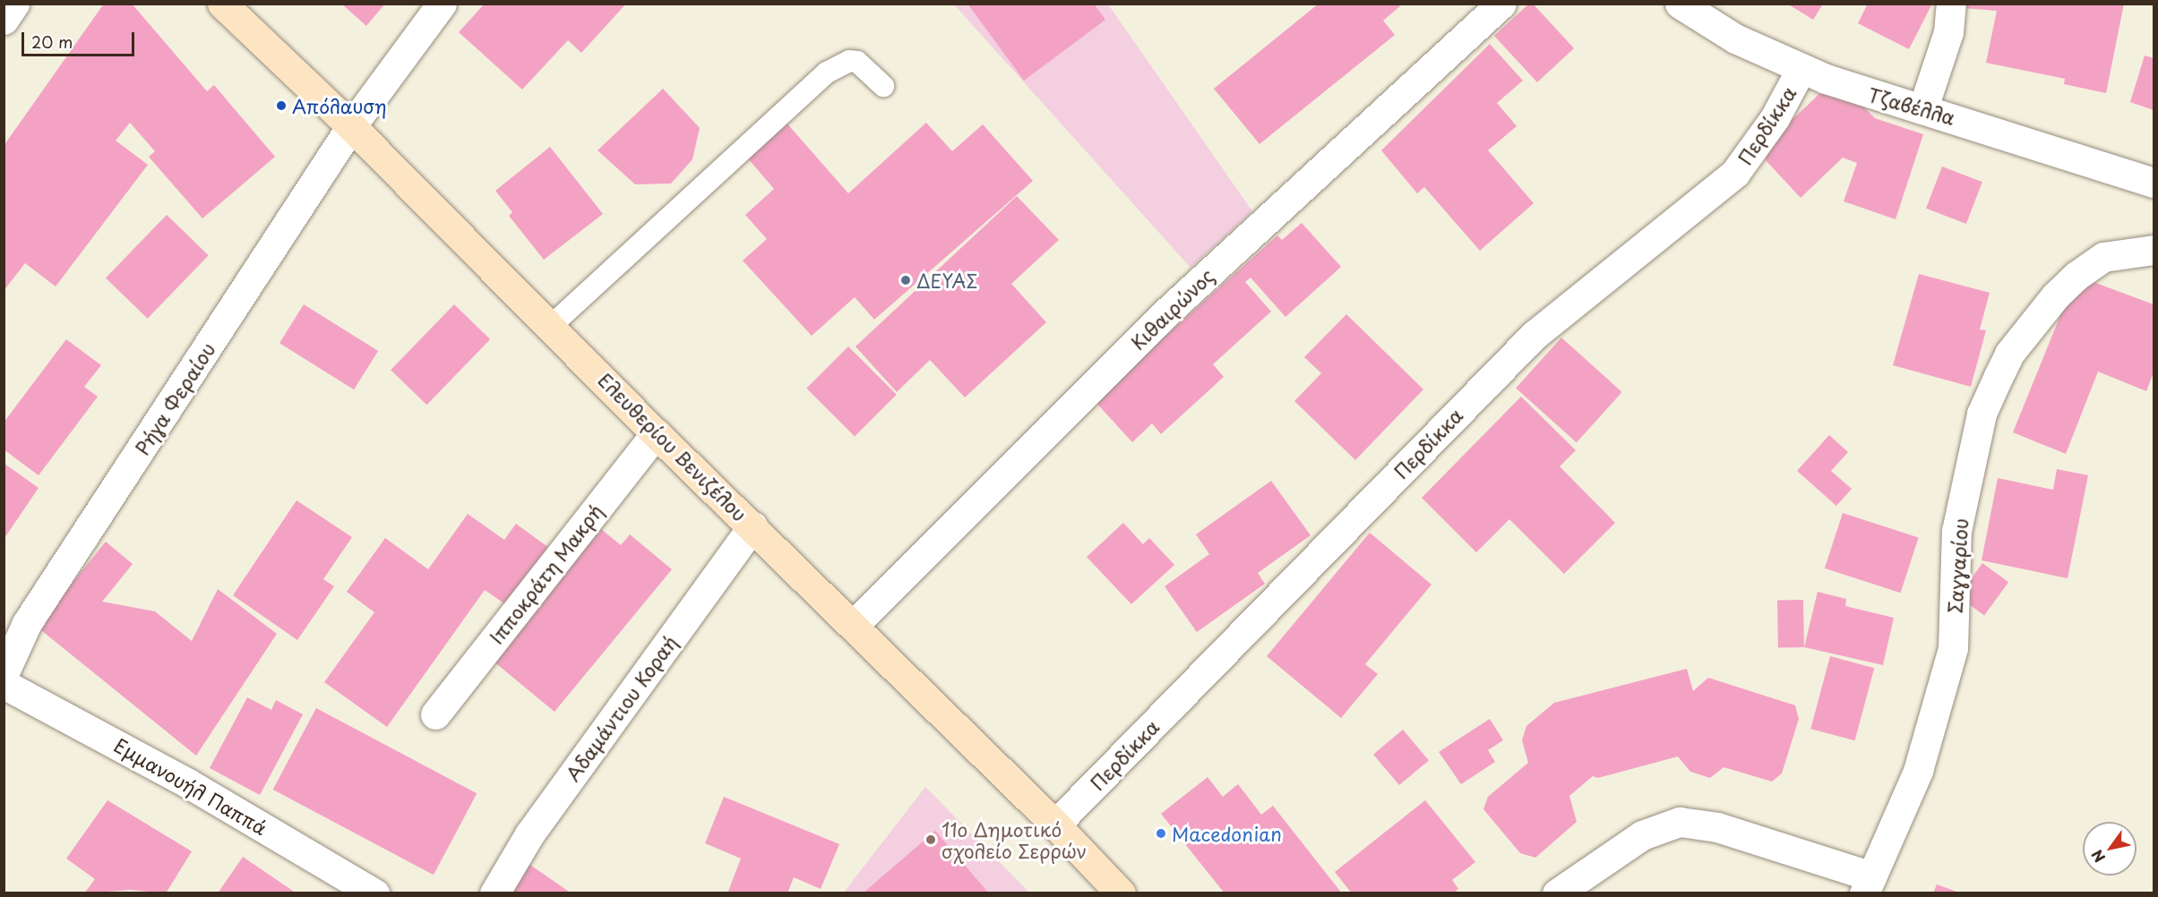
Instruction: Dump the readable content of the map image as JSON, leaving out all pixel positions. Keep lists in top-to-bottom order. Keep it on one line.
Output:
{"streets":{"main road":["Ελευθερίου Βενιζέλου"],"street":["Τζαβέλλα","Περδίκκα","Κιθαιρώνος","Ρήγα Φεραίου","Σαγγαρίου","Ιπποκράτη Μακρή","Αδαμάντιου Κοραή","Εμμανουήλ Παππά"]},"crossings":[["Τζαβέλλα","Περδίκκα"],["Περδίκκα","Ελευθερίου Βενιζέλου"],["Κιθαιρώνος","Ελευθερίου Βενιζέλου"],["Ρήγα Φεραίου","Ελευθερίου Βενιζέλου"],["Ελευθερίου Βενιζέλου","Ιπποκράτη Μακρή"],["Ελευθερίου Βενιζέλου","Αδαμάντιου Κοραή"]],"places":["Απόλαυση","ΔΕΥΑΣ","Macedonian","11ο Δημοτικό σχολείο Σερρών"],"scale_bar":"20 m","north":"bottom left"}
